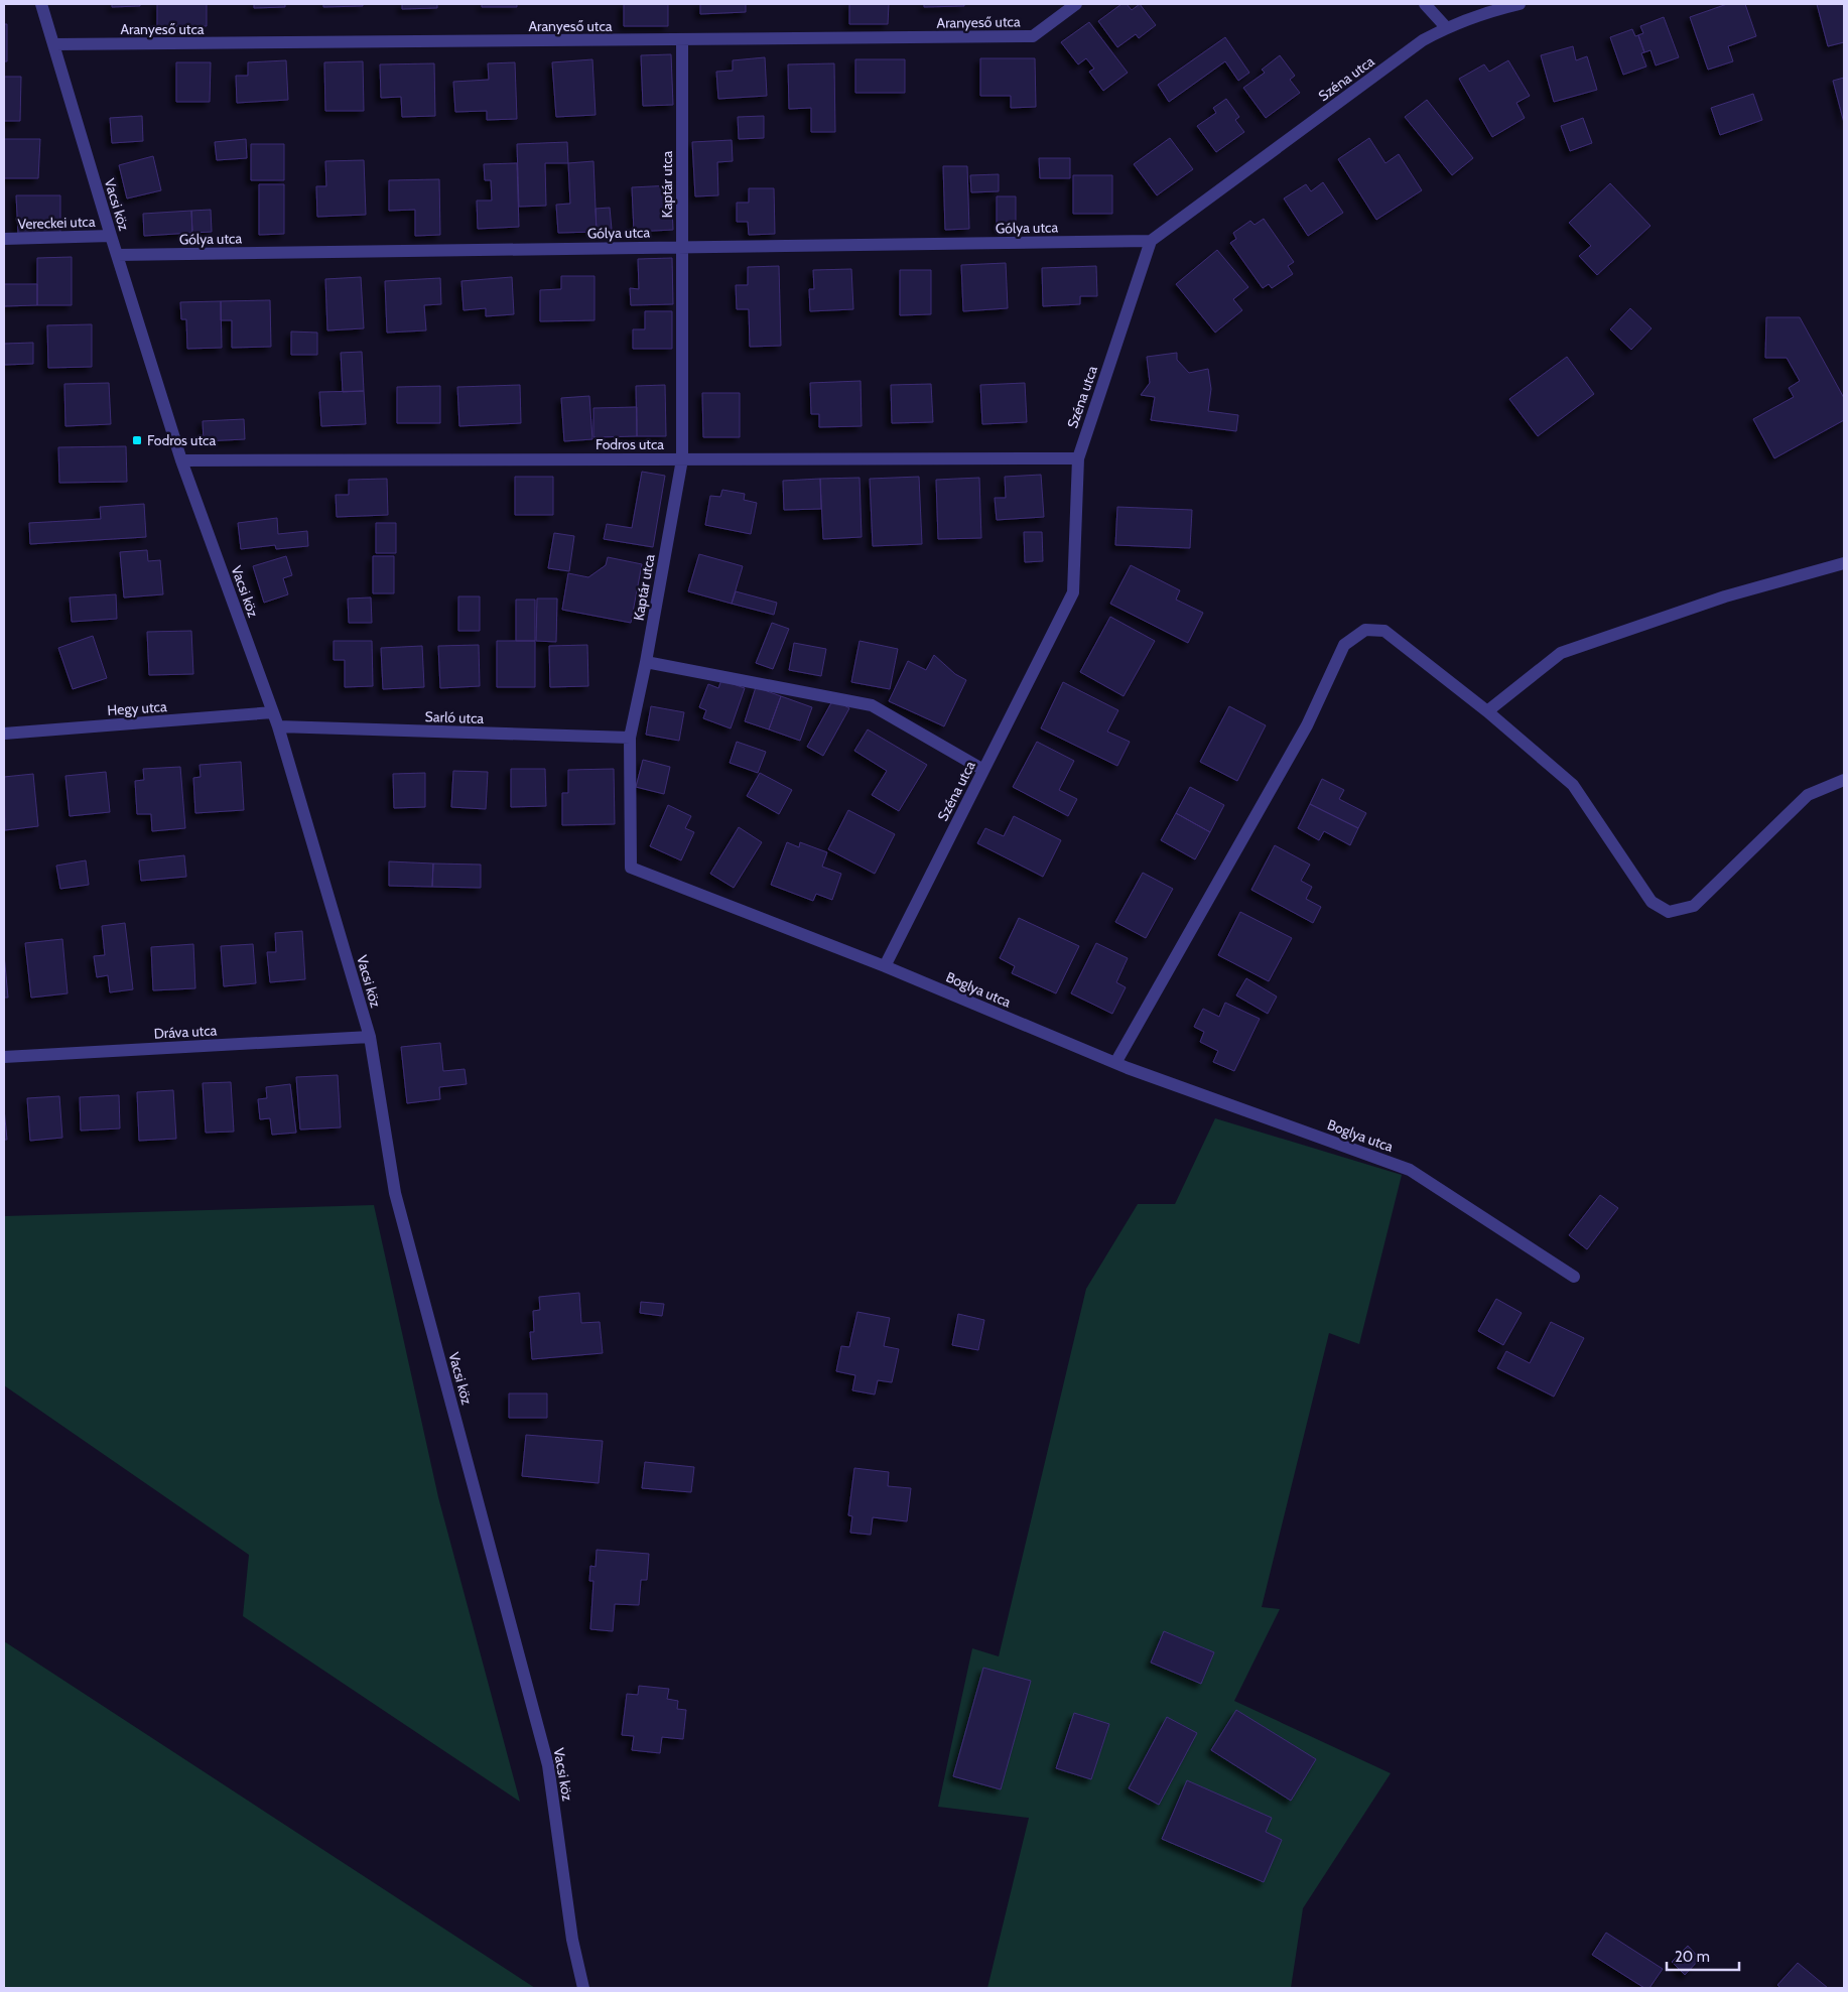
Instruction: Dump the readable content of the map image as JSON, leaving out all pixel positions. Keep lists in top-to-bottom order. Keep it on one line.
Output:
{"streets":{"street":["Aranyeső utca","Széna utca","Kaptár utca","Vacsi köz","Vereckei utca","Gólya utca","Fodros utca","Hegy utca","Sarló utca","Boglya utca","Dráva utca"]},"crossings":[["Aranyeső utca","Kaptár utca"],["Aranyeső utca","Vacsi köz"],["Széna utca","Kaptár utca"],["Széna utca","Gólya utca"],["Széna utca","Fodros utca"],["Széna utca","Boglya utca"],["Kaptár utca","Gólya utca"],["Kaptár utca","Fodros utca"],["Kaptár utca","Sarló utca"],["Kaptár utca","Boglya utca"],["Vacsi köz","Vereckei utca"],["Vacsi köz","Gólya utca"],["Vacsi köz","Fodros utca"],["Vacsi köz","Hegy utca"],["Vacsi köz","Sarló utca"],["Vacsi köz","Dráva utca"]],"places":{"transit":["Fodros utca"]},"scale_bar":"20 m"}
